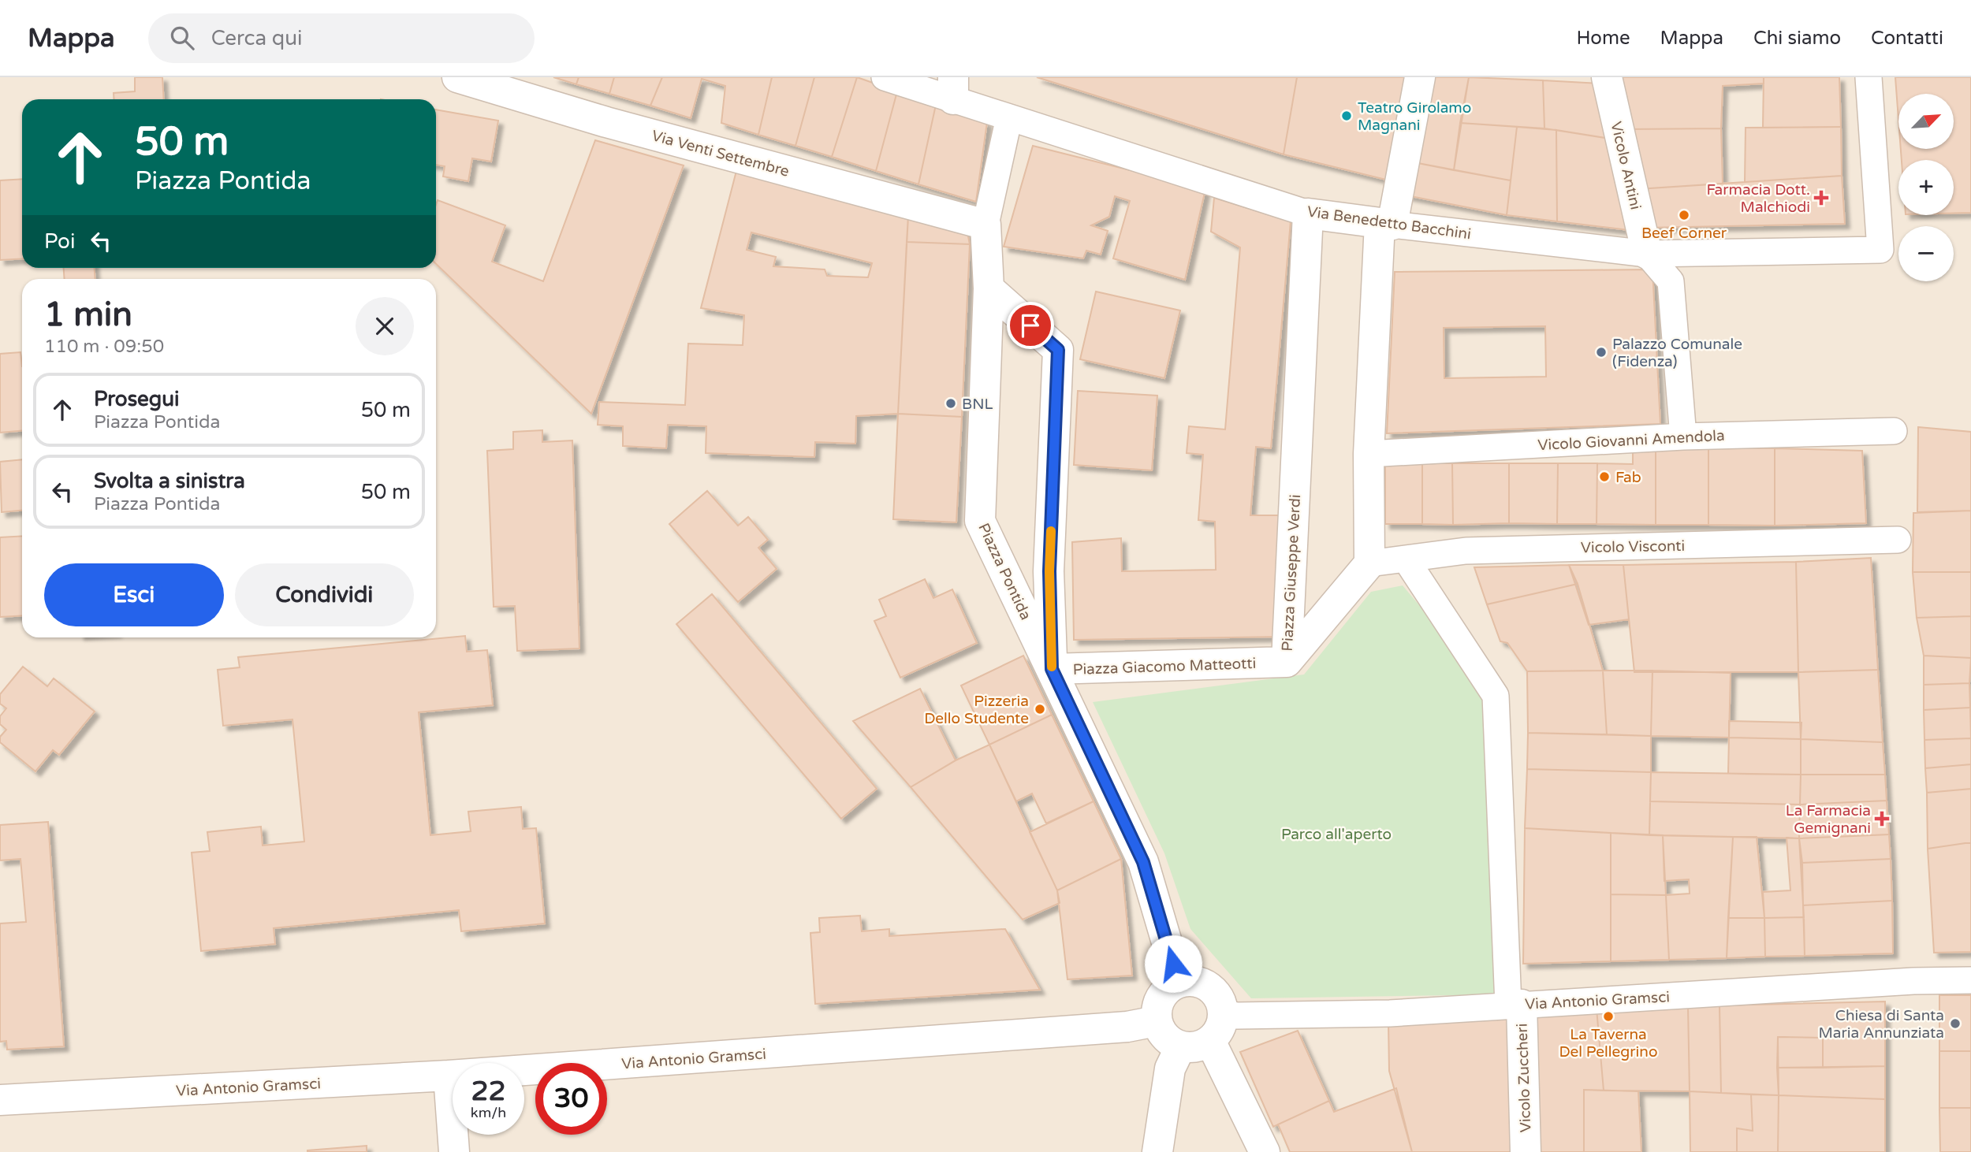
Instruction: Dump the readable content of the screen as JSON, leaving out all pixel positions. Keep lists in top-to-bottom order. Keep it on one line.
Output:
{"streets":{"street":["Via Venti Settembre","Vicolo Antini","Via Benedetto Bacchini","Vicolo Giovanni Amendola","Vicolo Visconti","Piazza Pontida","Piazza Giuseppe Verdi","Piazza Giacomo Matteotti","Via Antonio Gramsci","Vicolo Zuccheri"]},"crossings":[["Via Venti Settembre","Piazza Pontida"],["Vicolo Antini","Via Benedetto Bacchini"],["Via Benedetto Bacchini","Piazza Giuseppe Verdi"],["Vicolo Visconti","Piazza Giuseppe Verdi"],["Piazza Pontida","Piazza Giacomo Matteotti"],["Piazza Giuseppe Verdi","Piazza Giacomo Matteotti"],["Piazza Giacomo Matteotti","Via Antonio Gramsci"],["Via Antonio Gramsci","Vicolo Zuccheri"]],"parks":["Parco all'aperto"],"places":{"other":["Teatro Girolamo Magnani","Beef Corner","Palazzo Comunale (Fidenza)","BNL","Fab","Pizzeria Dello Studente","La Taverna Del Pellegrino","Chiesa di Santa Maria Annunziata"],"health":["Farmacia Dott. Malchiodi","La Farmacia Gemignani"]},"north":"top right","page":{"header":"Mappa","search":"Cerca qui","nav":["Home","Mappa","Chi siamo","Contatti"],"map_buttons":["+","−"],"turn":["50 m","Piazza Pontida"],"then":"Poi","heading":["1 min","110 m · 09:50"],"list":[{"name":"Prosegui","note":"Piazza Pontida","value":"50 m"},{"name":"Svolta a sinistra","note":"Piazza Pontida","value":"50 m"}],"buttons":["Esci","Condividi"],"speed":"22 km/h","limit":"30"}}
